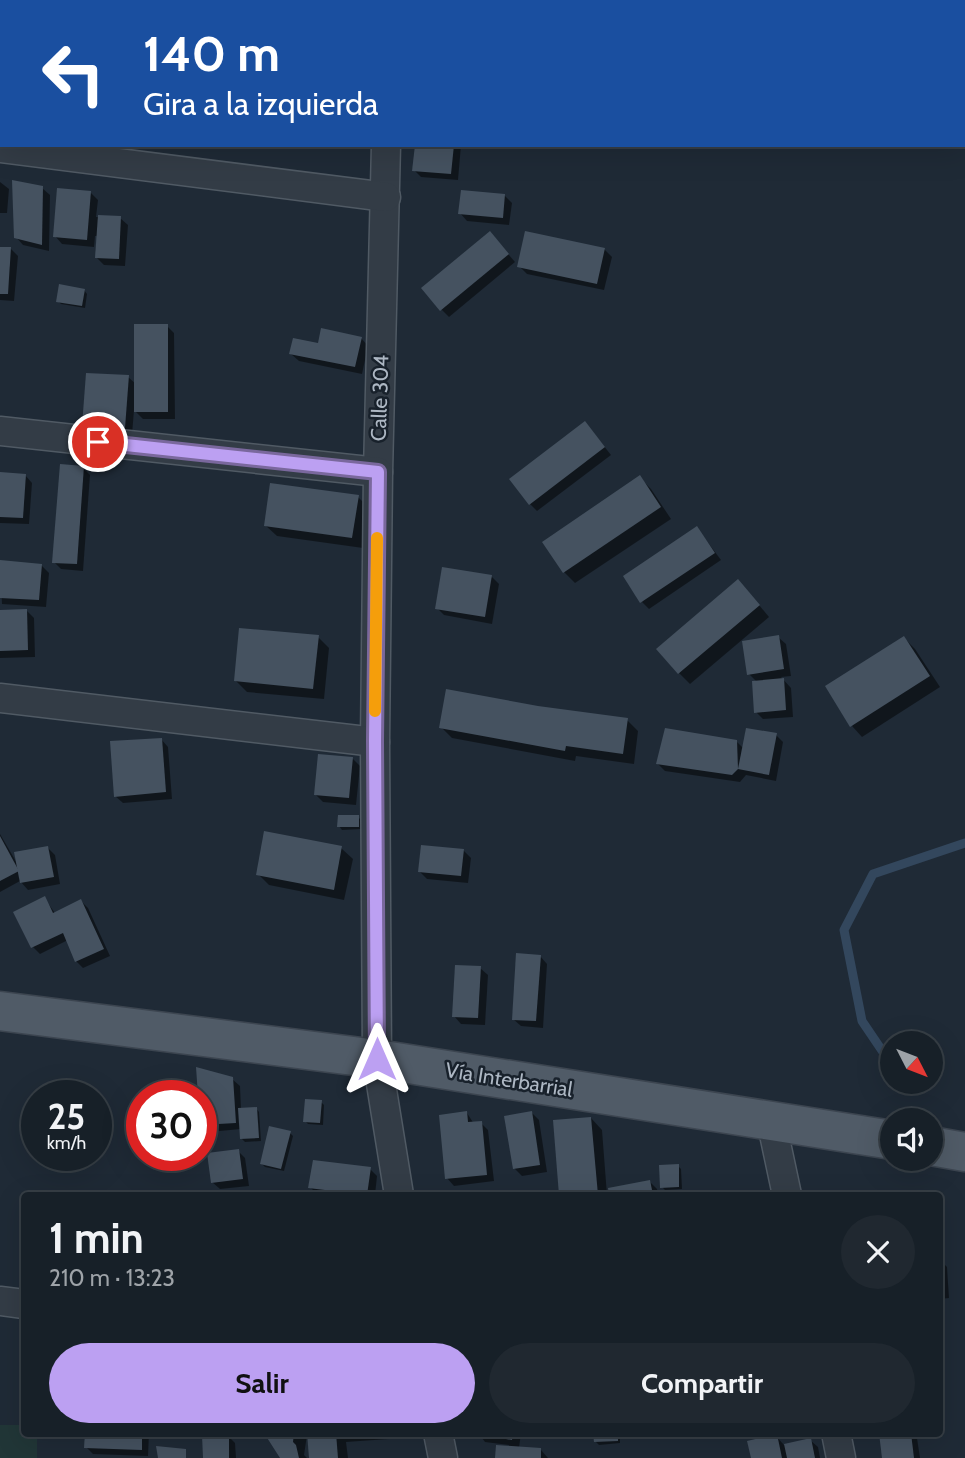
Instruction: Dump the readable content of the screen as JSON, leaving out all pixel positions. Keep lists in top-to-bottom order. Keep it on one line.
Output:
{"streets":{"main road":["Vía Interbarrial"],"street":["Calle 304"]},"crossings":[["Calle 304","Vía Interbarrial"]],"north":"bottom right","page":{"turn":["140 m","Gira a la izquierda"],"speed":"25 km/h","limit":"30","heading":["1 min","210 m · 13:23"],"buttons":["Salir","Compartir"]}}
